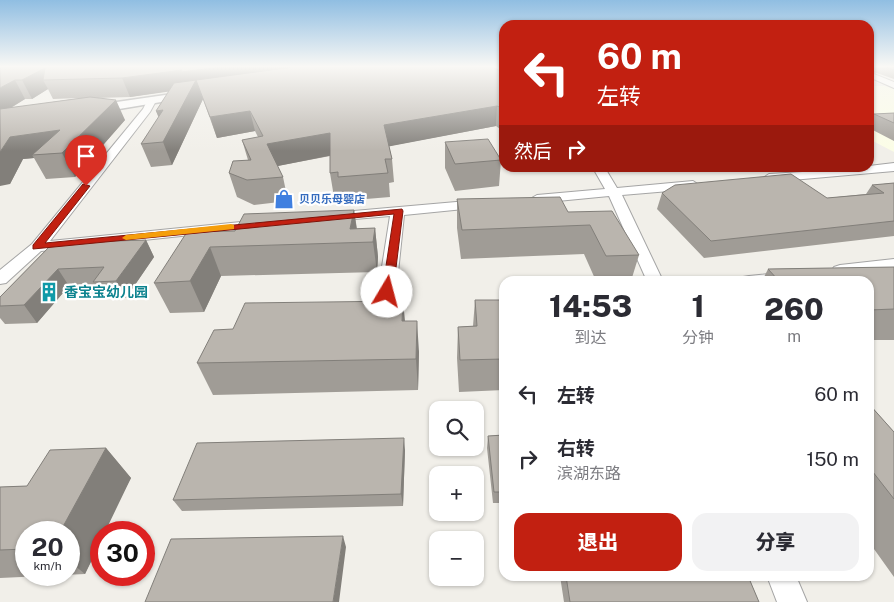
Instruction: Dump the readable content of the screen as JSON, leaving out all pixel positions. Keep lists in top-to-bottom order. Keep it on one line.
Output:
{"places":{"shop":["贝贝乐母婴店"],"building":["香宝宝幼儿园"]},"page":{"turn":["60 m","左转"],"then":"然后","eta":["14:53","到达","1","分钟","260","m"],"list":[{"name":"左转","value":"60 m"},{"name":"右转","note":"滨湖东路","value":"150 m"}],"map_buttons":["+","−"],"buttons":["退出","分享"],"speed":"20 km/h","limit":"30"}}
